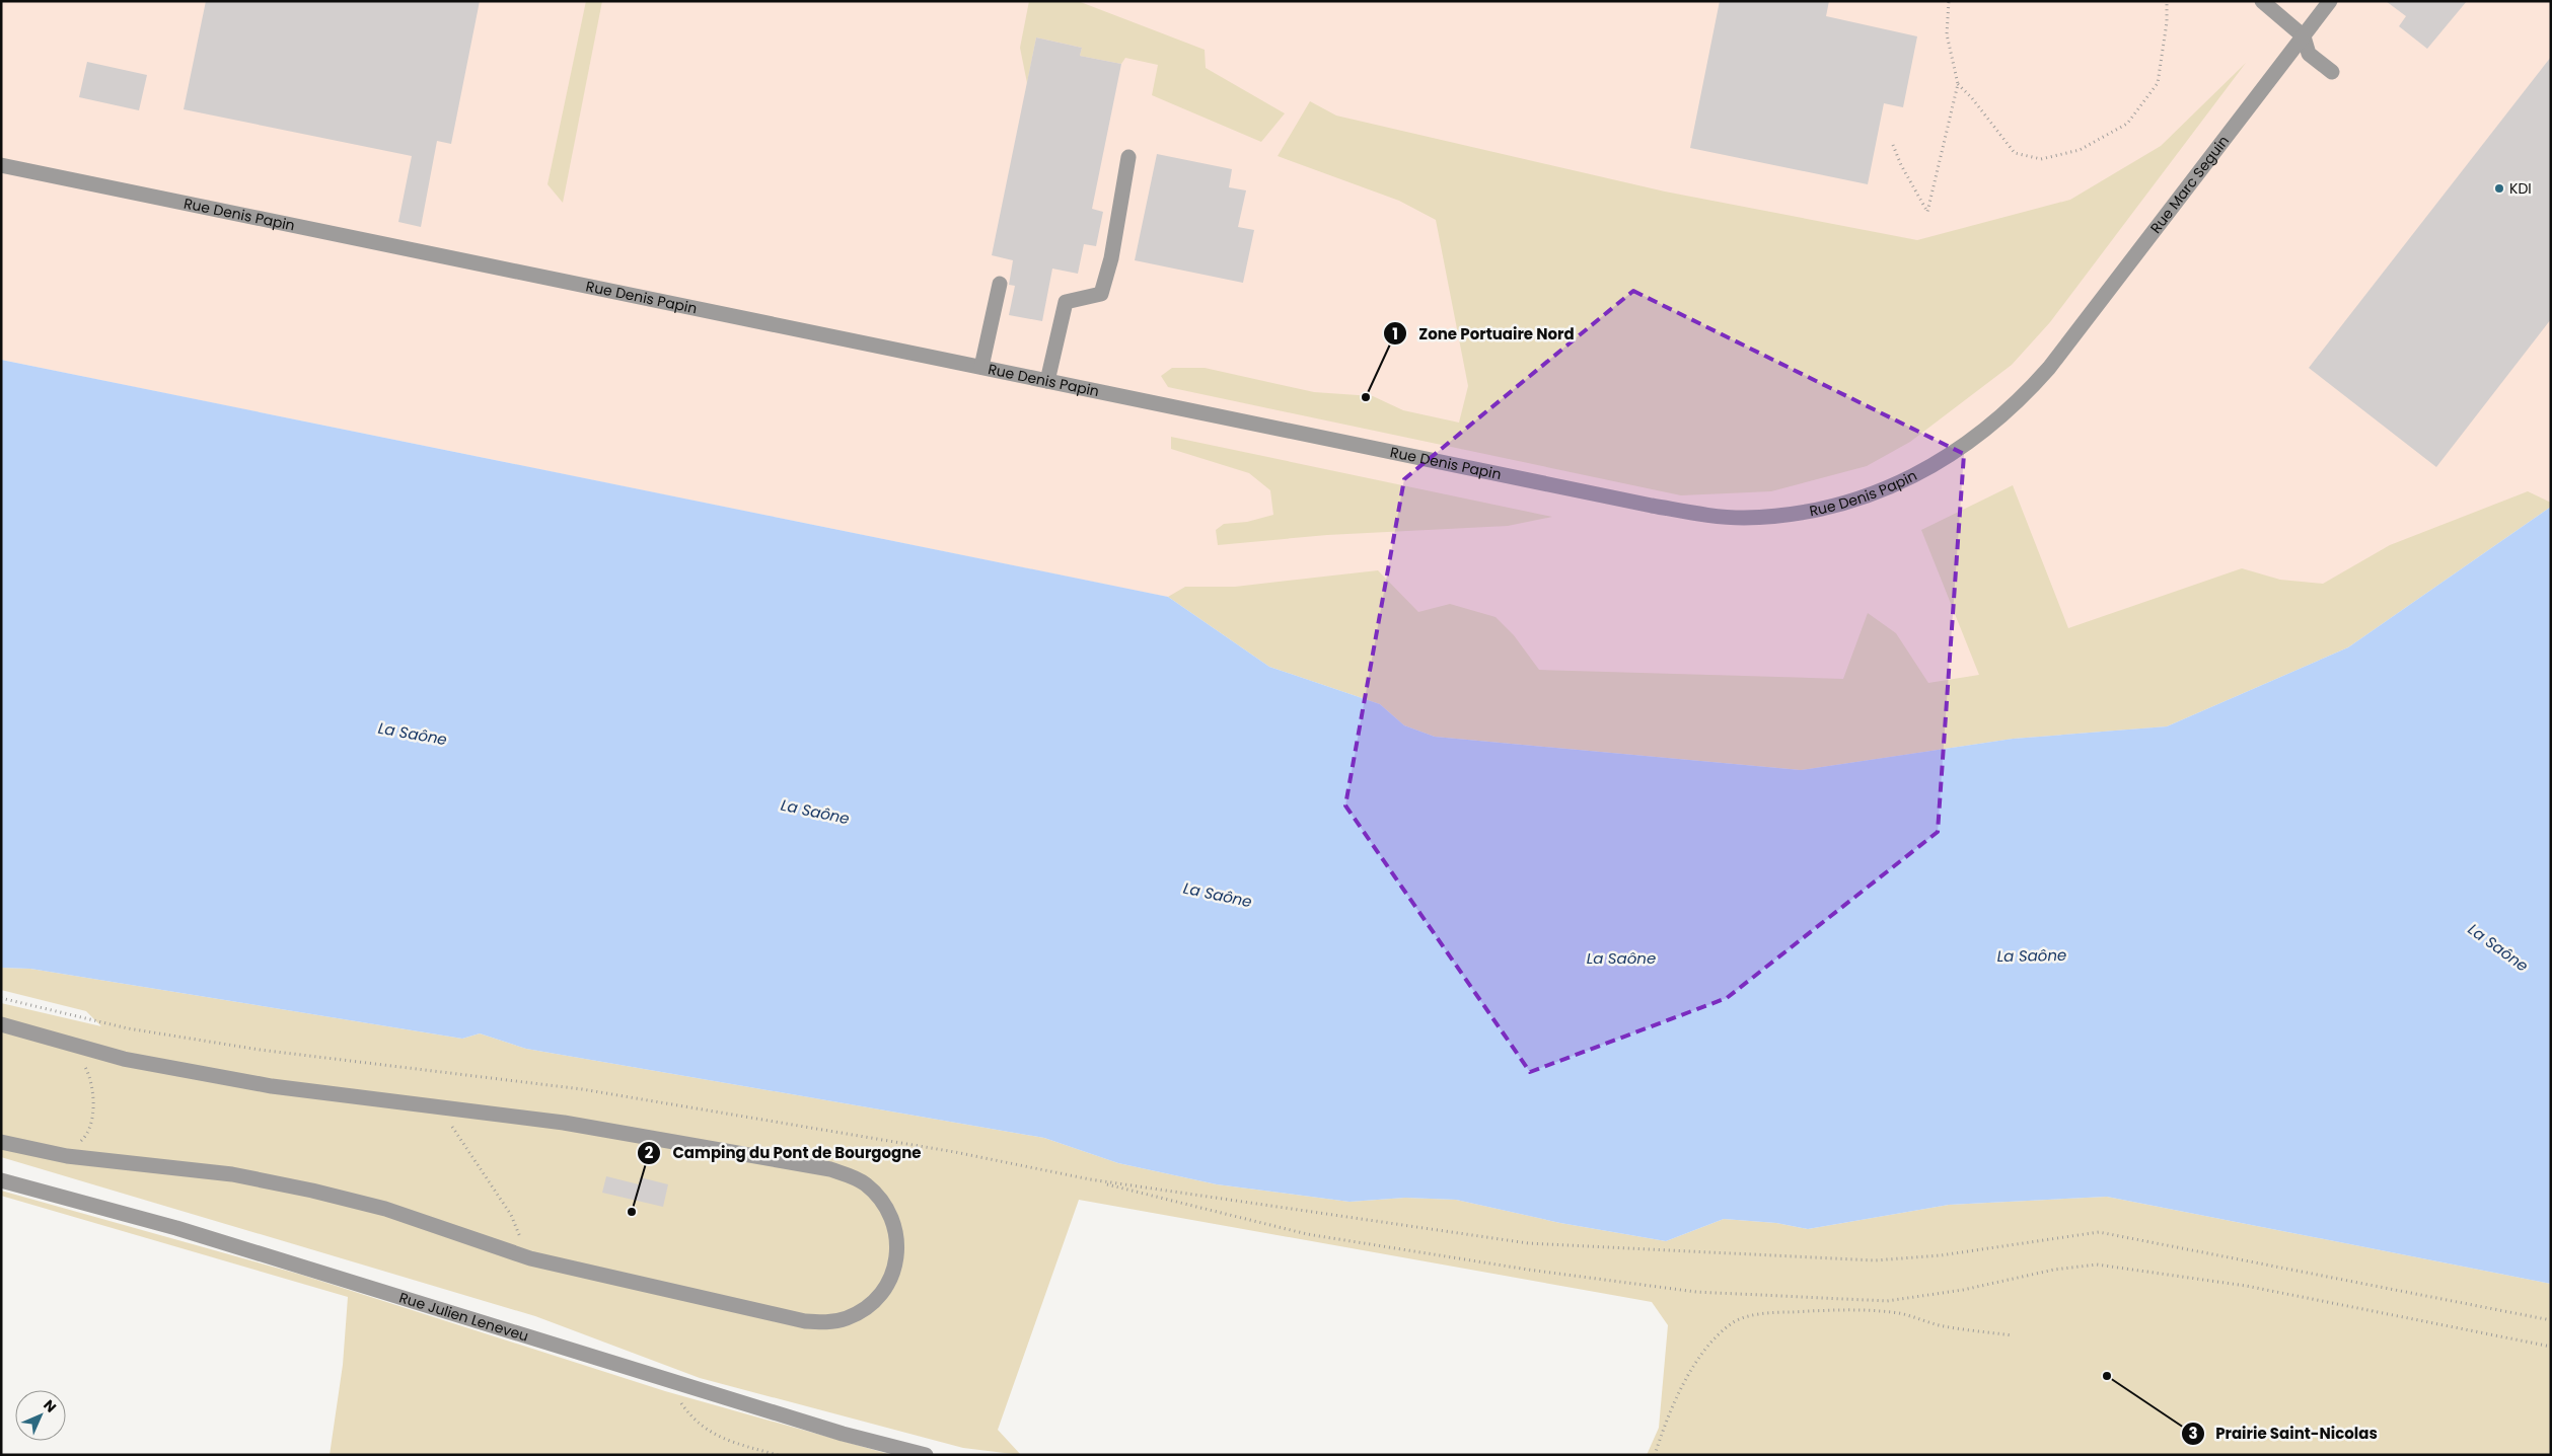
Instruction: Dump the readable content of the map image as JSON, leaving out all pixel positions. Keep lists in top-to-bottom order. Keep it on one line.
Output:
{"streets":{"street":["Rue Marc Seguin","Rue Denis Papin","Rue Julien Leneveu"]},"crossings":[["Rue Marc Seguin","Rue Denis Papin"]],"water":["La Saône"],"places":["KDI","Zone Portuaire Nord","Camping du Pont de Bourgogne","Prairie Saint-Nicolas"],"north":"top right"}
